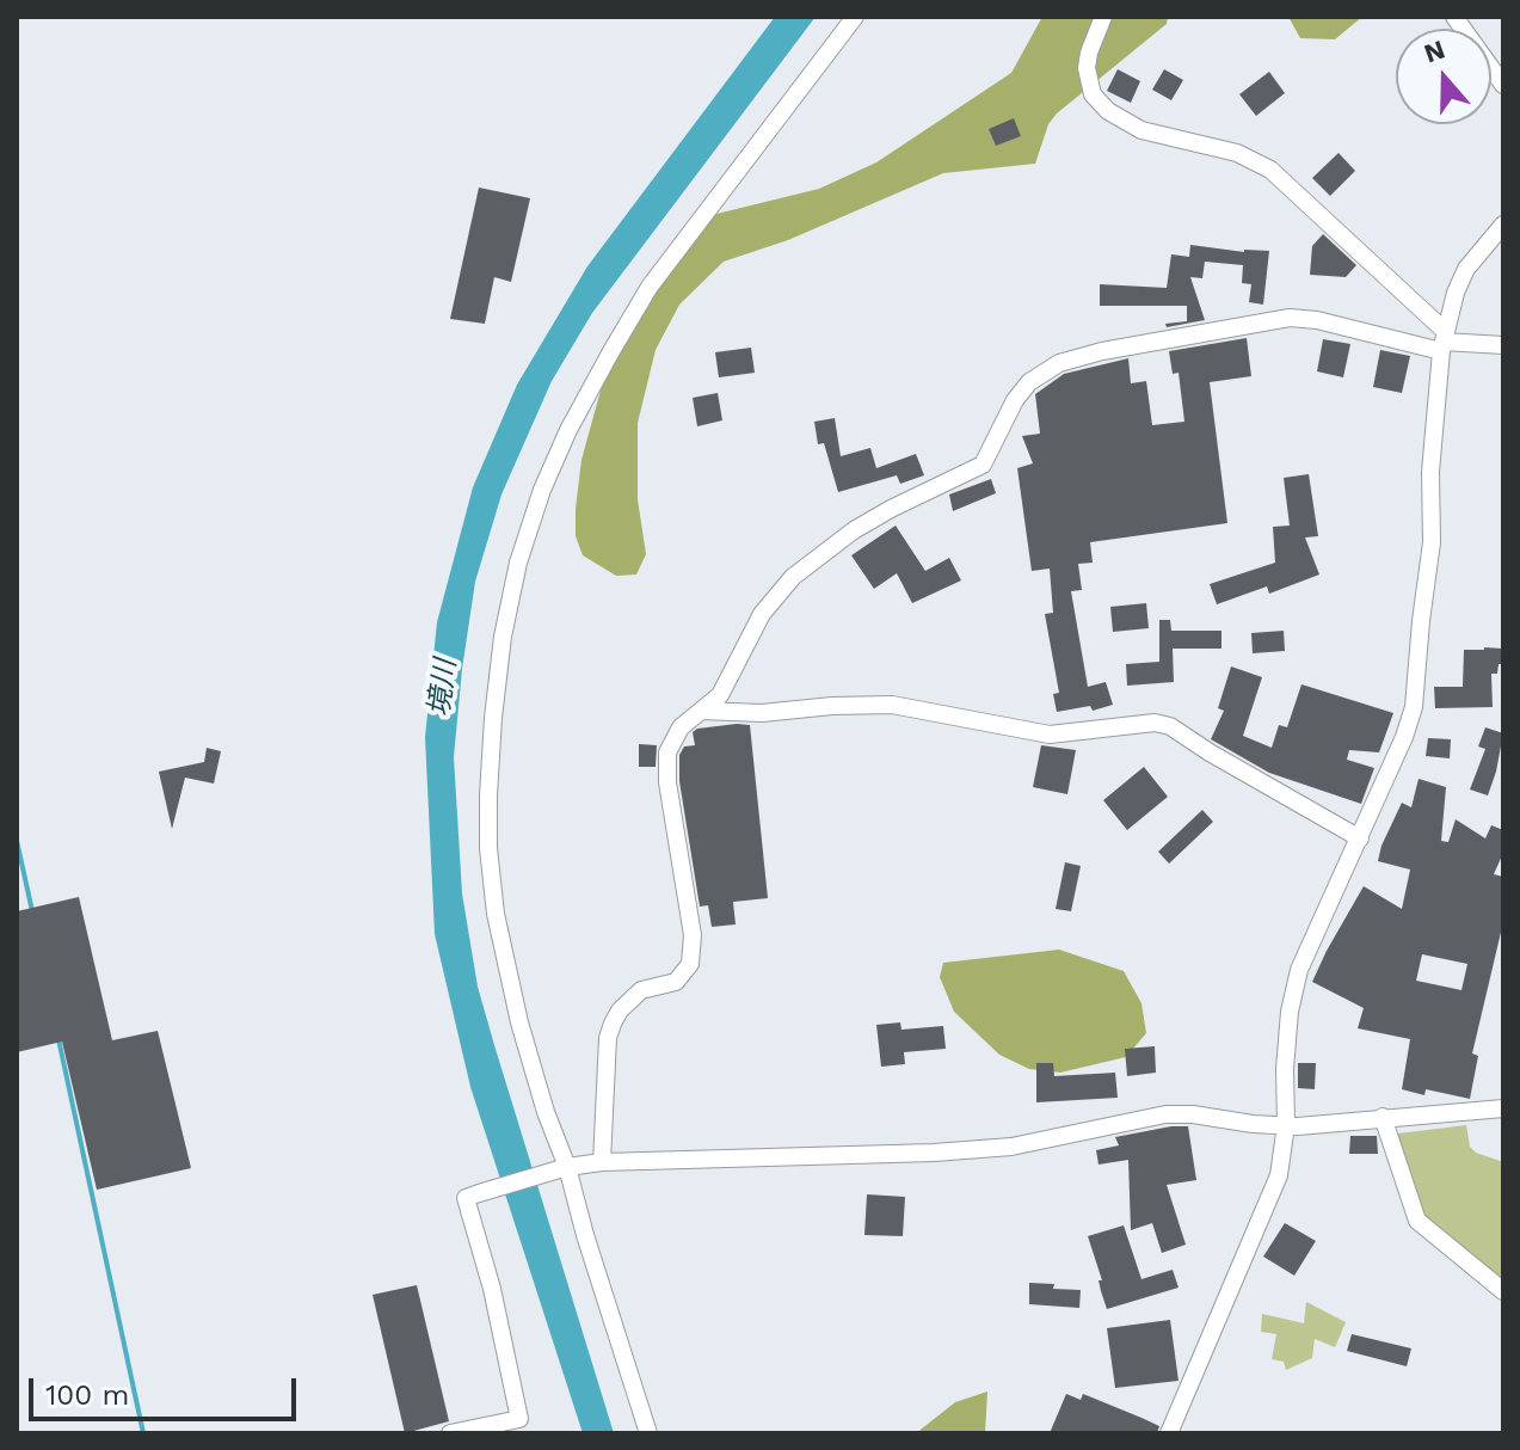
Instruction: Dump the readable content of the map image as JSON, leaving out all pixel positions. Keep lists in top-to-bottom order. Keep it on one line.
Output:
{"water":["境川"],"scale_bar":"100 m","north":"top"}
